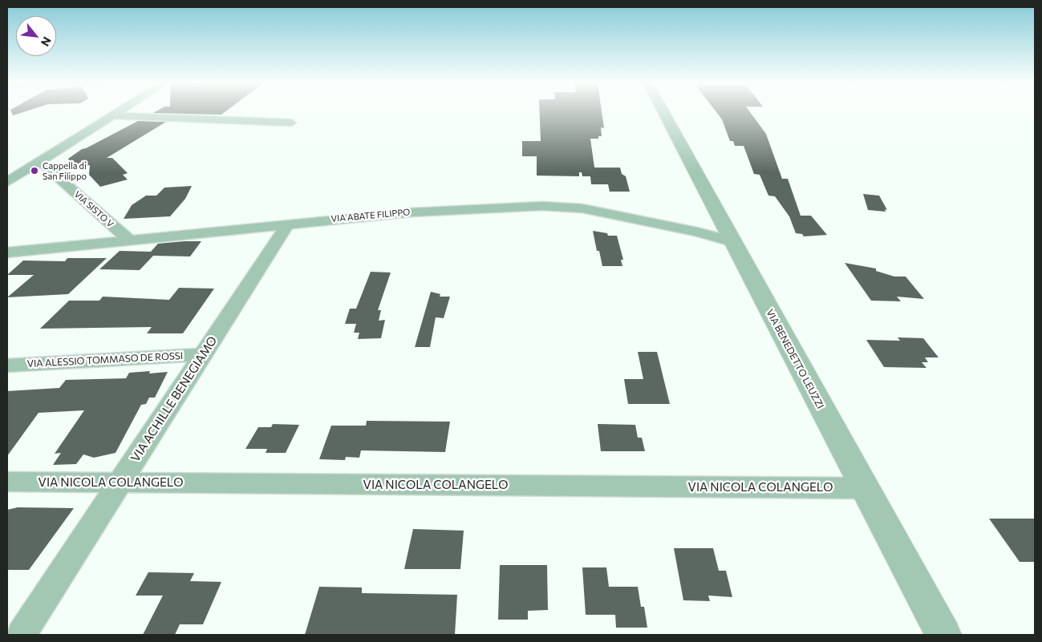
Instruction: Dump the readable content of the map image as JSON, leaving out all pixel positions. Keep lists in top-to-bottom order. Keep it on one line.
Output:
{"streets":{"street":["VIA SISTO V","VIA ABATE FILIPPO","VIA BENEDETTO LEUZZI","VIA ALESSIO TOMMASO DE ROSSI","VIA ACHILLE BENEGIAMO","VIA NICOLA COLANGELO"]},"crossings":[["VIA SISTO V","VIA ABATE FILIPPO"],["VIA ABATE FILIPPO","VIA BENEDETTO LEUZZI"],["VIA ABATE FILIPPO","VIA ACHILLE BENEGIAMO"],["VIA BENEDETTO LEUZZI","VIA NICOLA COLANGELO"],["VIA ALESSIO TOMMASO DE ROSSI","VIA ACHILLE BENEGIAMO"],["VIA ACHILLE BENEGIAMO","VIA NICOLA COLANGELO"]],"places":["Cappella di San Filippo"],"north":"bottom right"}
